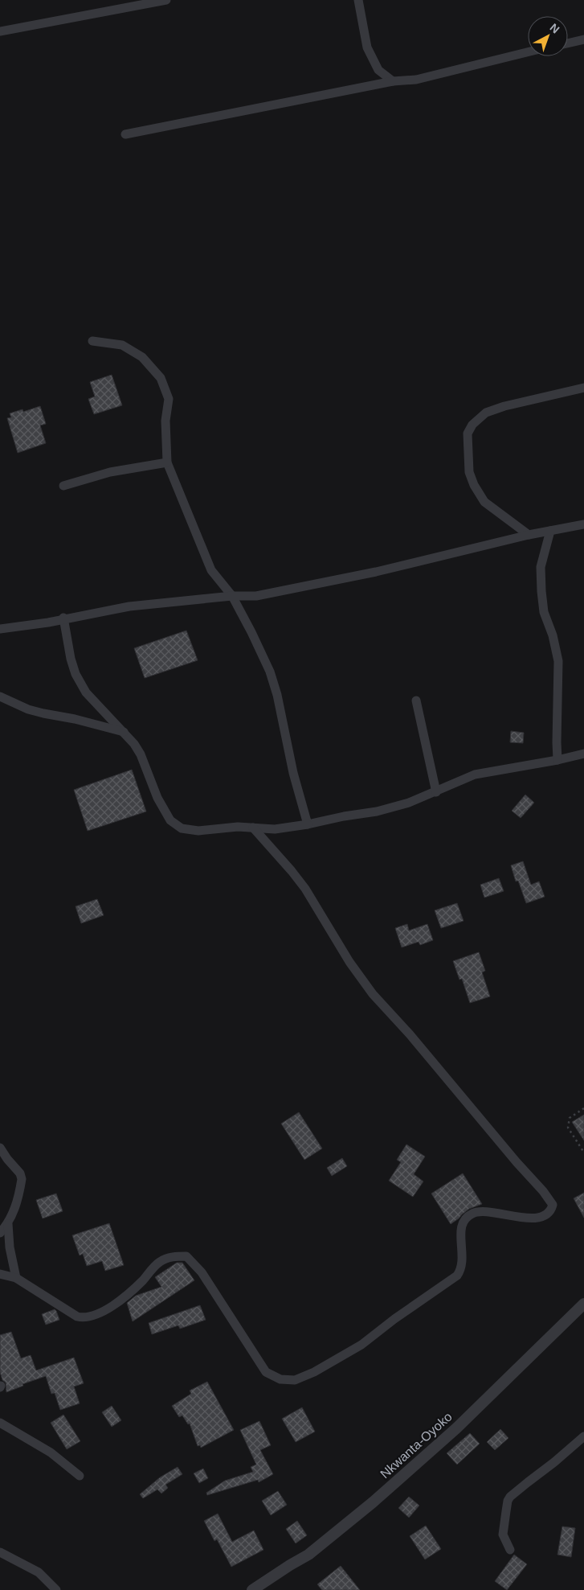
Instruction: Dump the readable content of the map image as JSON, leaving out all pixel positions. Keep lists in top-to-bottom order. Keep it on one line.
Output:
{"streets":{"street":["Nkwanta-Oyoko"]},"north":"top right"}
